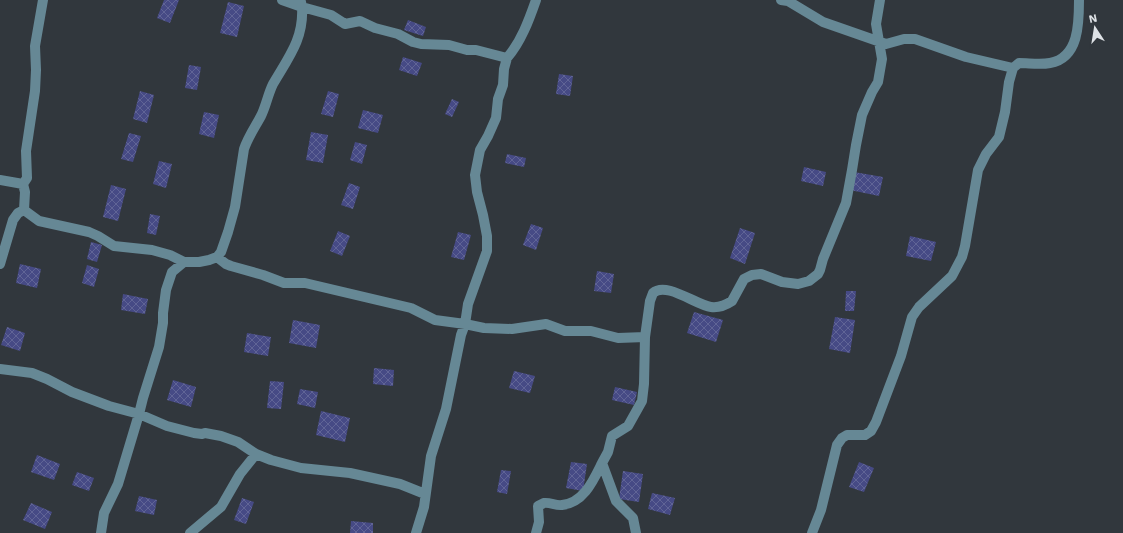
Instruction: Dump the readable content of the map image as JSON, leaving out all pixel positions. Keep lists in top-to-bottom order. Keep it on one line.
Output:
{"north":"top"}
